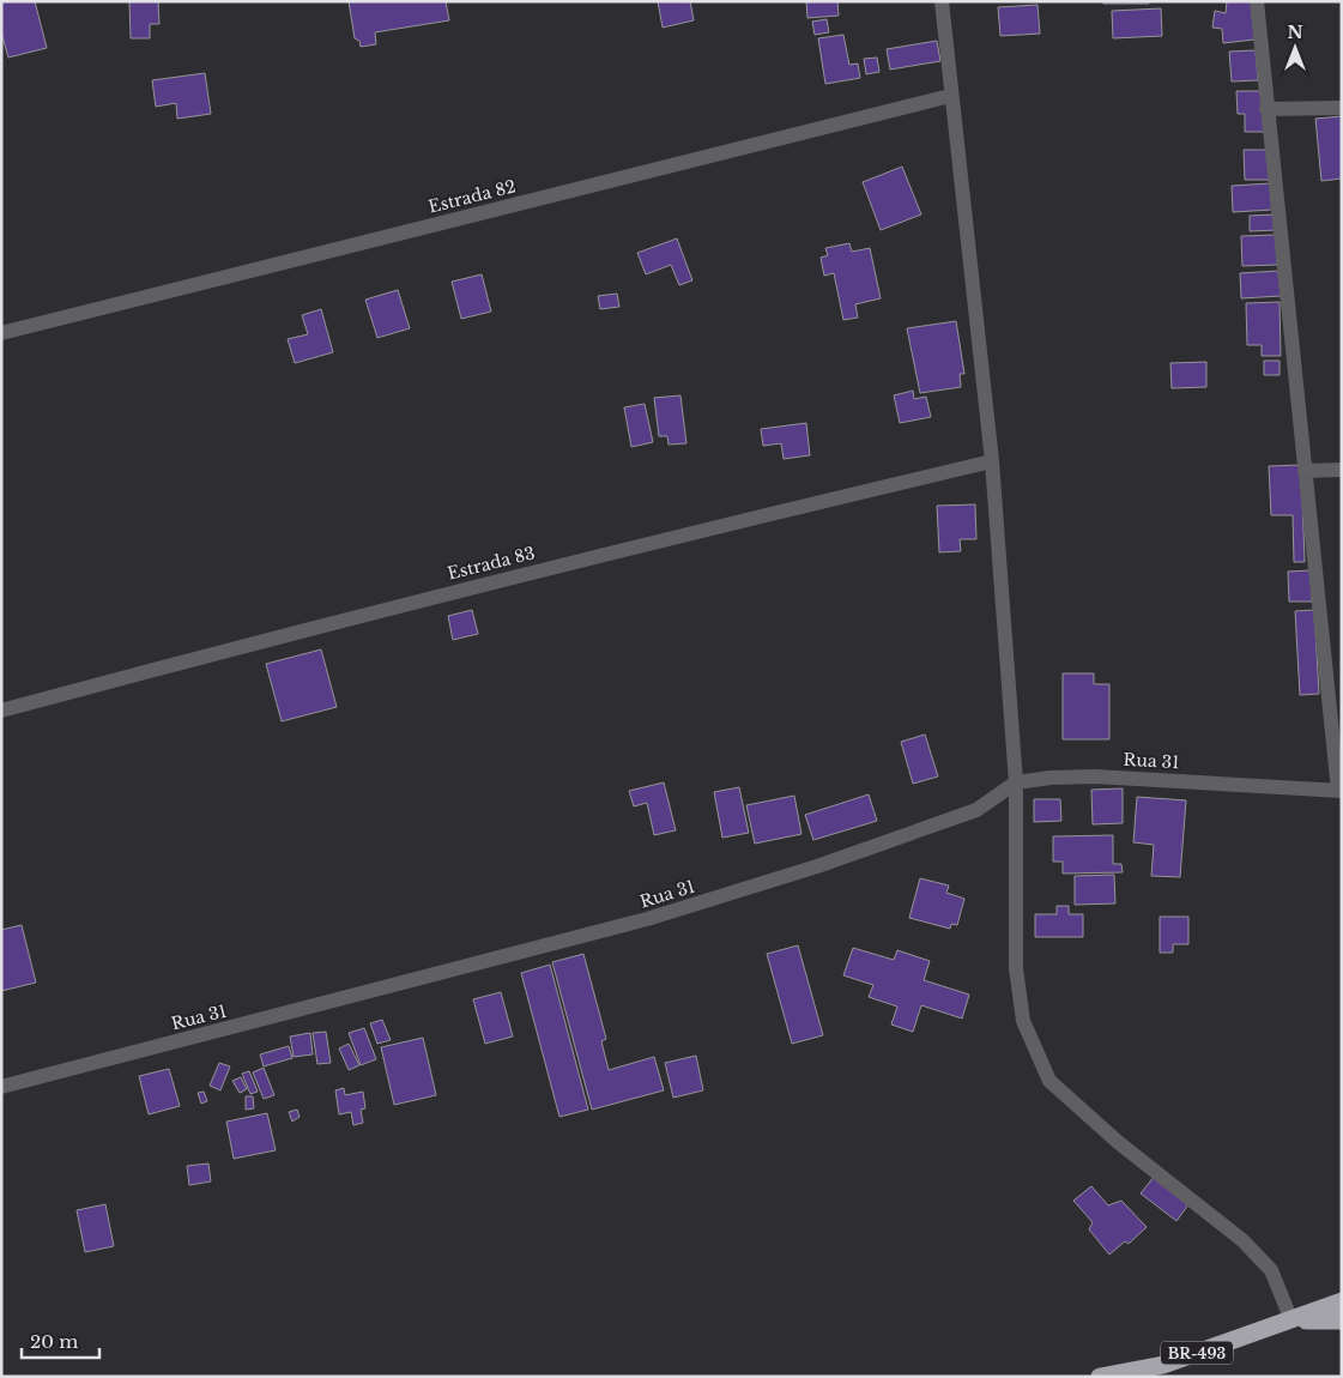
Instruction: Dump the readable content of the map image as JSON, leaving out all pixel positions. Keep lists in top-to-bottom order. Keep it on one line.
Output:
{"streets":{"highway":["BR-493"],"street":["Estrada 82","Estrada 83","Rua 31"]},"scale_bar":"20 m","north":"top"}
